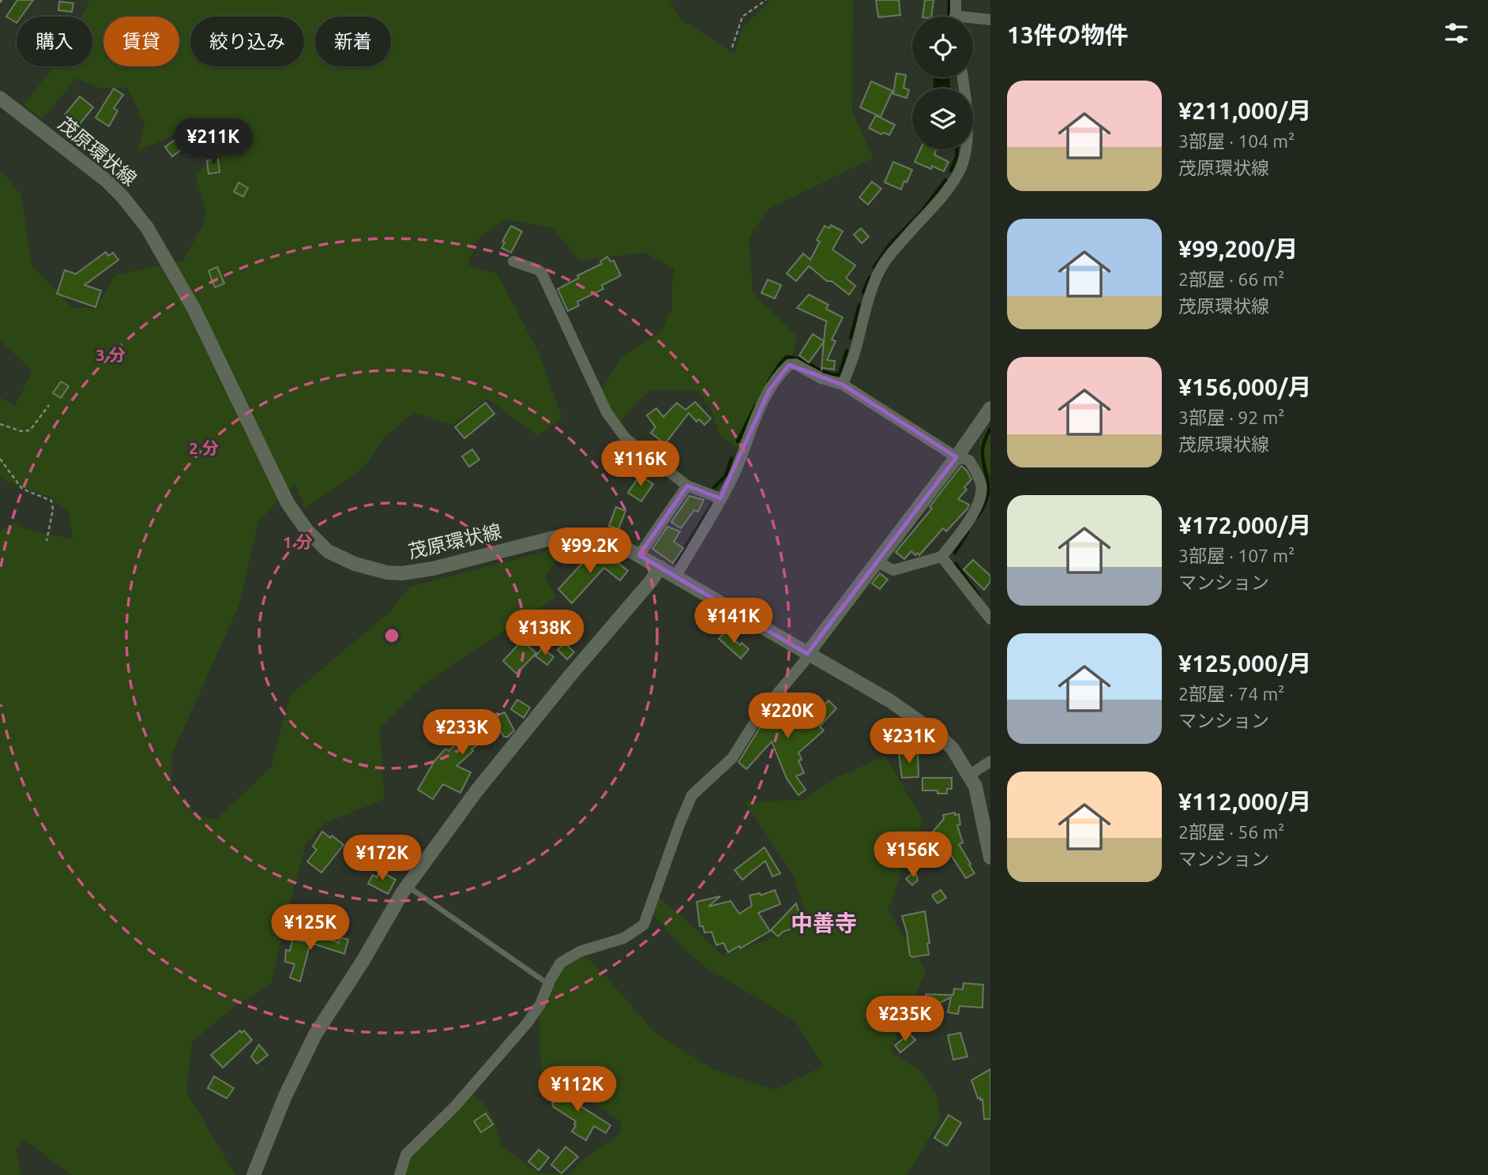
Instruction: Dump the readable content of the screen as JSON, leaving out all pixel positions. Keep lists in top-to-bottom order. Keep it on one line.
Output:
{"streets":{"main road":["茂原環状線"]},"districts":["中善寺"],"page":{"heading":"13件の物件","chip":["購入","賃貸","絞り込み","新着"],"list":[{"name":"¥211,000/月","note":"3部屋 · 104 m² · 茂原環状線"},{"name":"¥99,200/月","note":"2部屋 · 66 m² · 茂原環状線"},{"name":"¥156,000/月","note":"3部屋 · 92 m² · 茂原環状線"},{"name":"¥172,000/月","note":"3部屋 · 107 m² · マンション"},{"name":"¥125,000/月","note":"2部屋 · 74 m² · マンション"},{"name":"¥112,000/月","note":"2部屋 · 56 m² · マンション"}],"price":["¥211K","¥116K","¥99.2K","¥141K","¥138K","¥220K","¥233K","¥231K","¥156K","¥172K","¥125K","¥235K","¥112K"]},"rings":["3 分","2 分","1 分"]}
